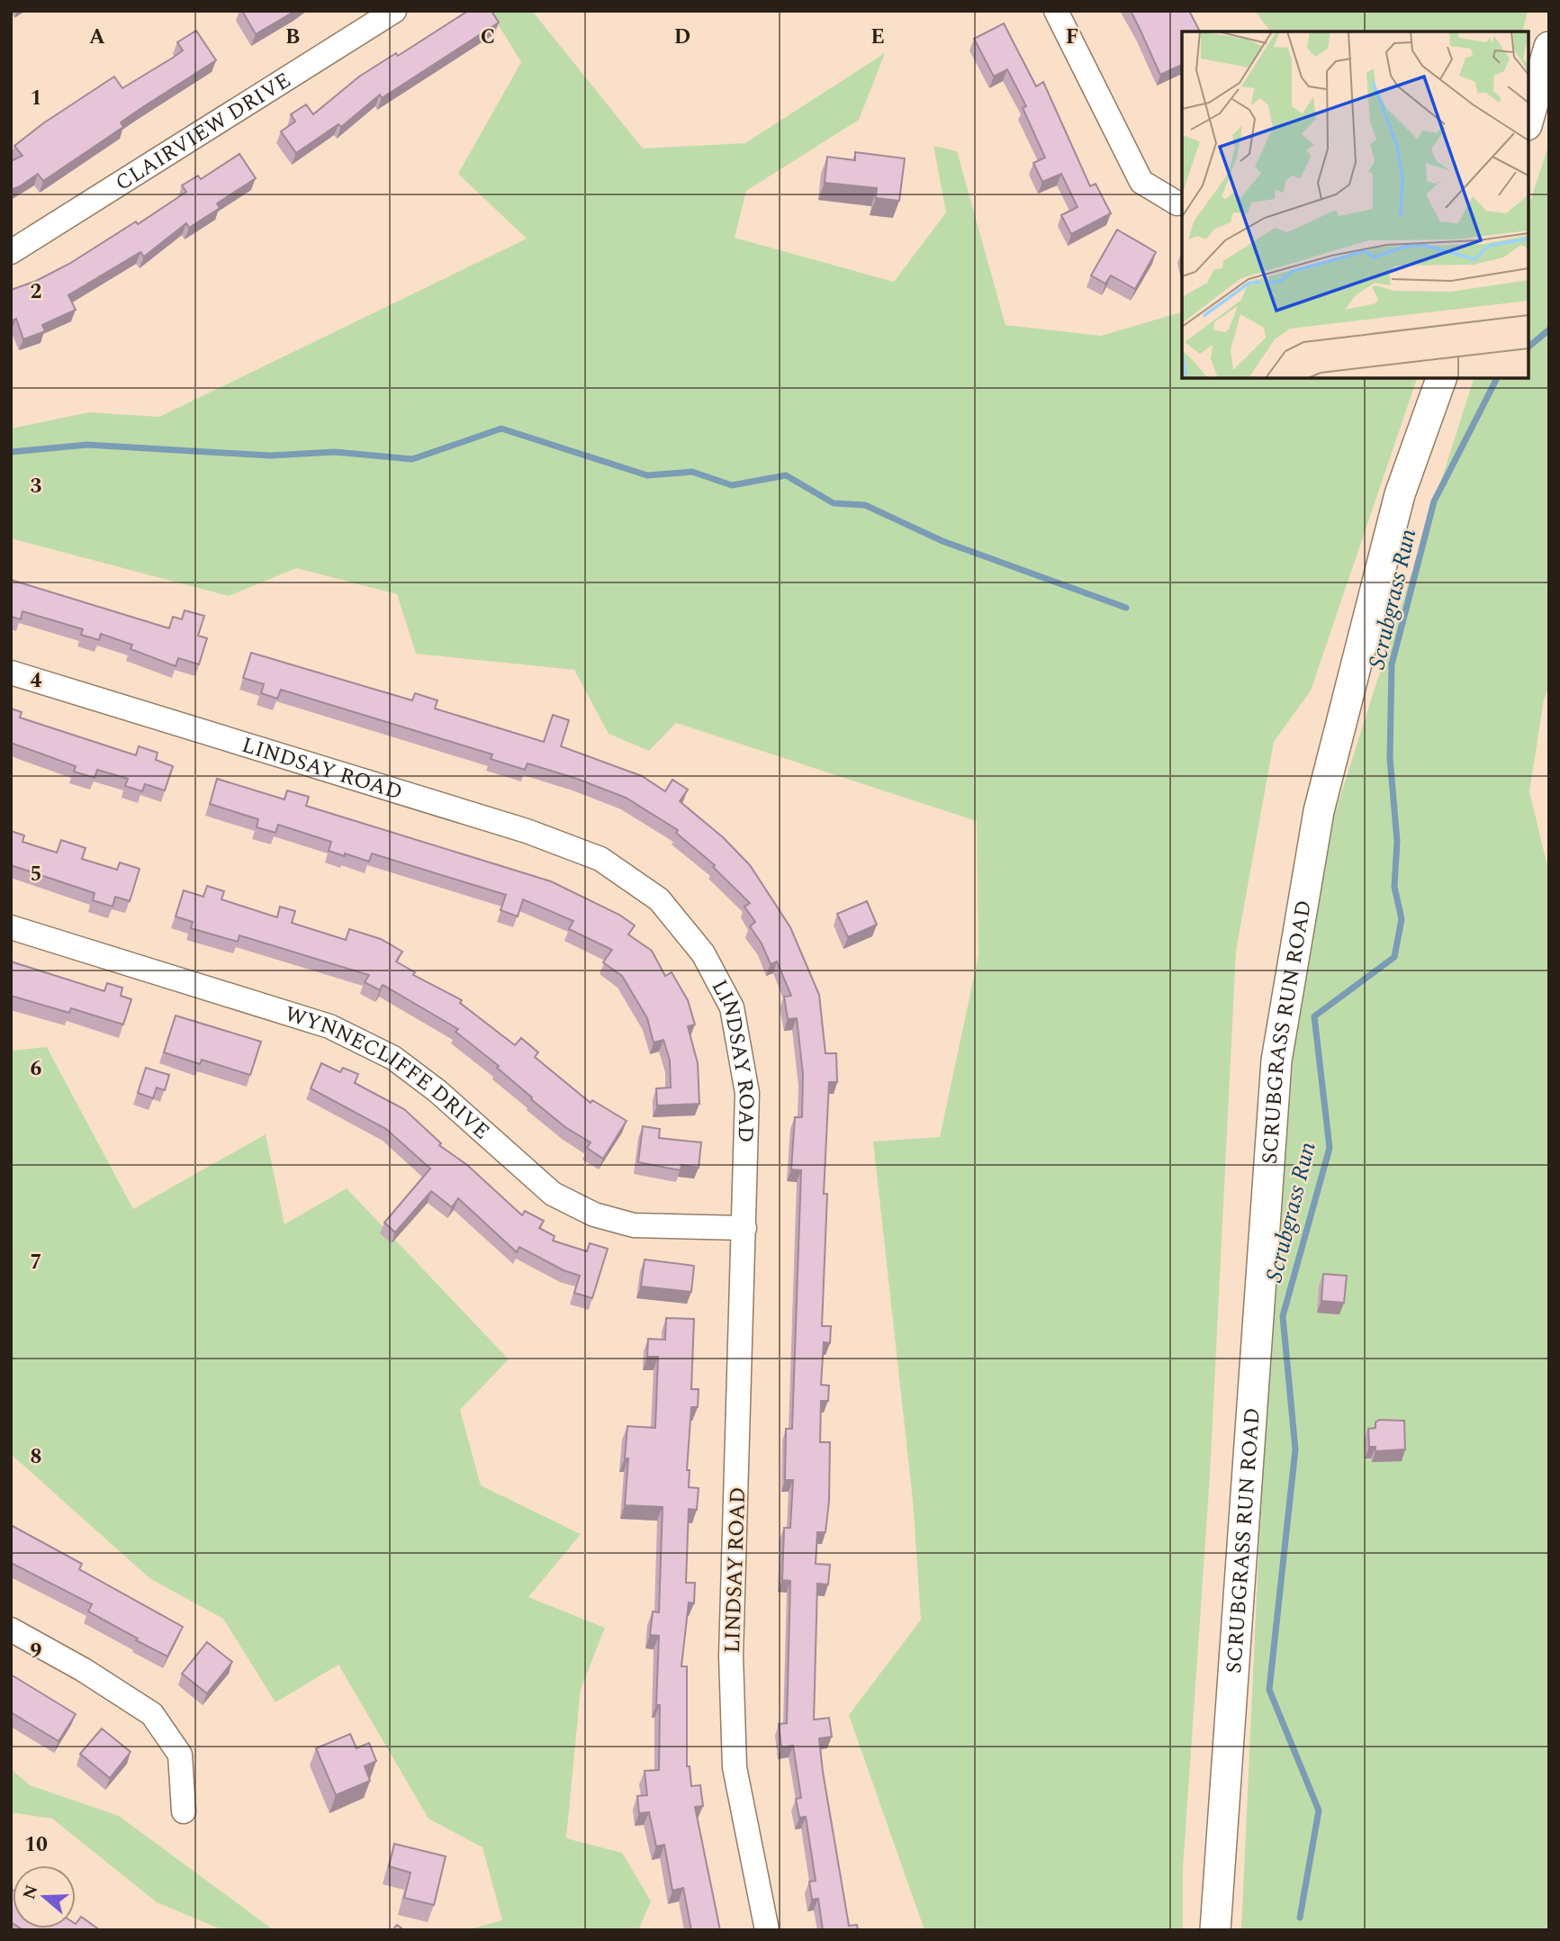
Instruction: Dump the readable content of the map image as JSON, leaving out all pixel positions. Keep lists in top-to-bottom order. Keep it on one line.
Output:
{"streets":{"street":["CLAIRVIEW DRIVE","LINDSAY ROAD","SCRUBGRASS RUN ROAD","WYNNECLIFFE DRIVE"]},"crossings":[["LINDSAY ROAD","WYNNECLIFFE DRIVE"]],"water":["Scrubgrass Run"],"north":"left","grid":{"columns":["A","B","C","D","E","F"],"rows":["1","2","3","4","5","6","7","8","9","10"]}}
